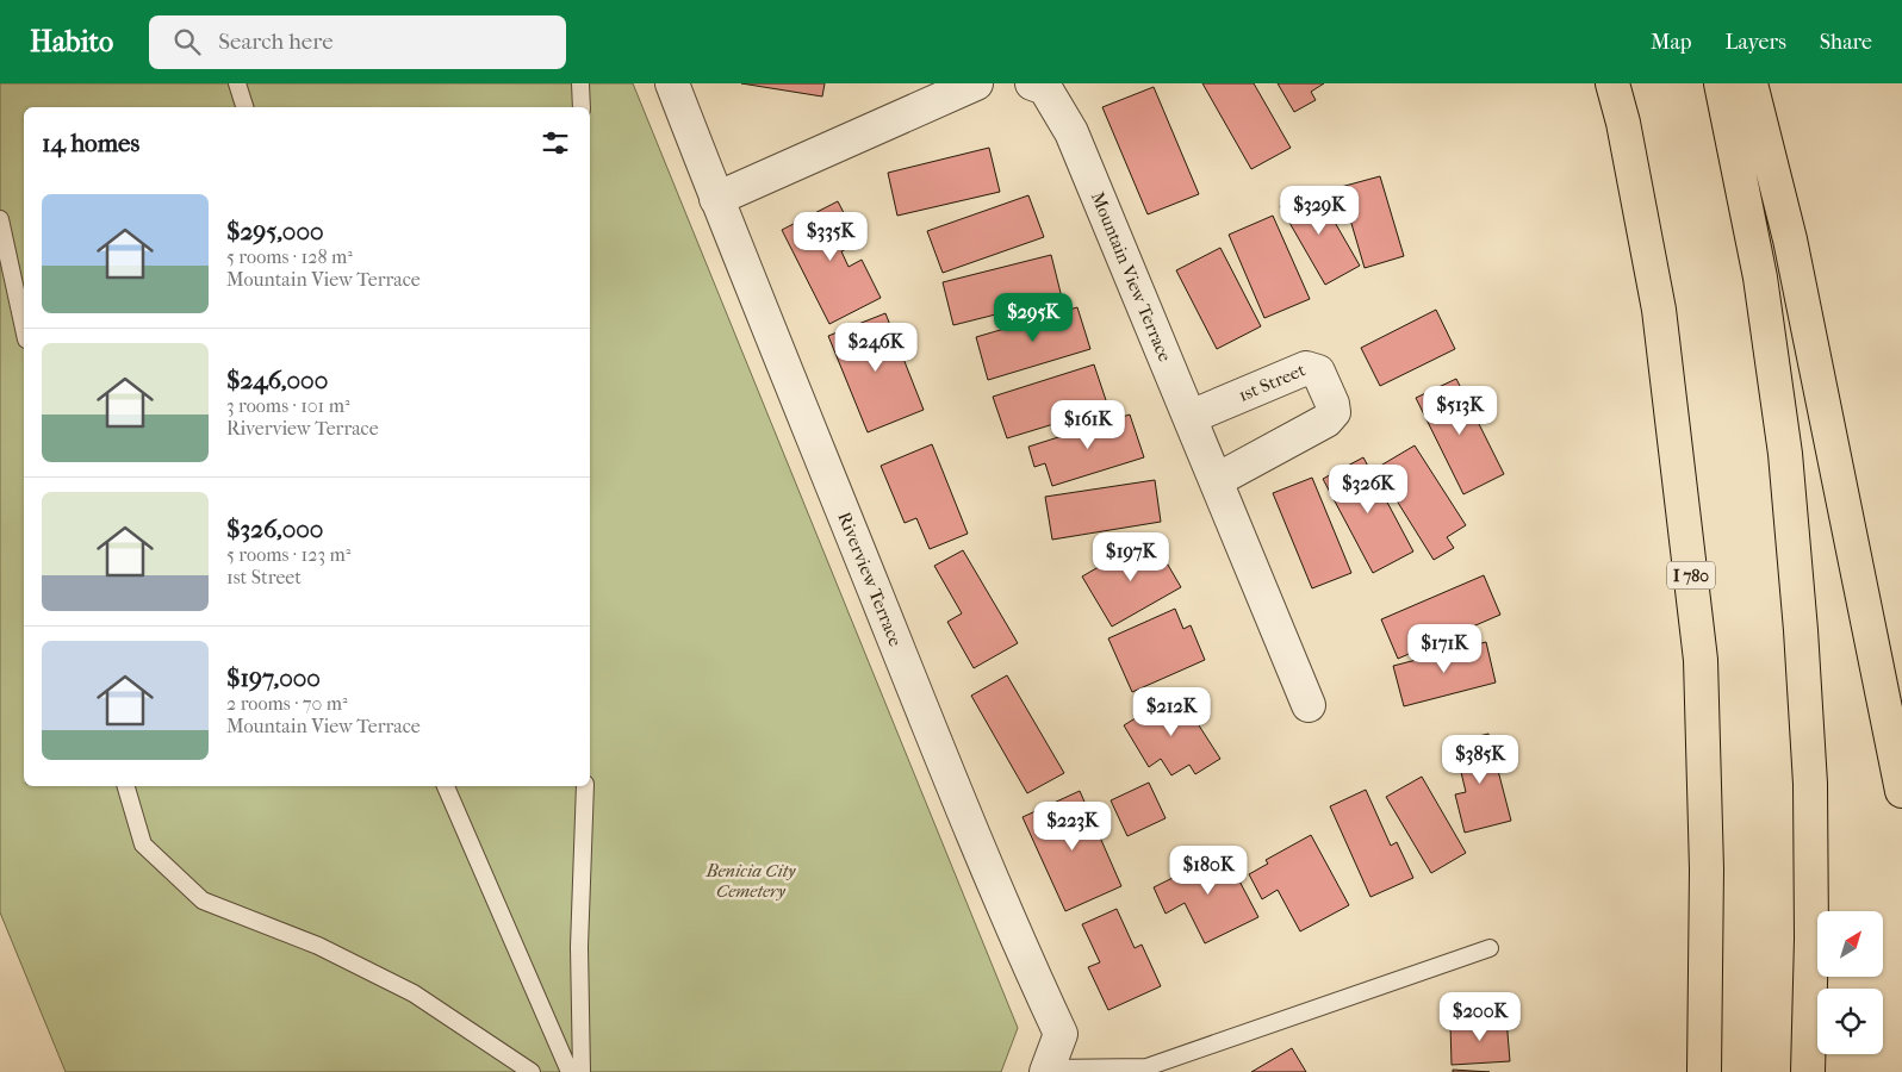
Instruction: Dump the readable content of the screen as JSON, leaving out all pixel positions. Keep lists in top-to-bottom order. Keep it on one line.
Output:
{"streets":{"highway":["I 780"],"street":["Mountain View Terrace","1st Street","Riverview Terrace"]},"crossings":[["Mountain View Terrace","1st Street"]],"parks":["Benicia City Cemetery"],"north":"top right","page":{"header":"Habito","search":"Search here","nav":["Map","Layers","Share"],"heading":"14 homes","list":[{"name":"$295,000","note":"5 rooms · 128 m² · Mountain View Terrace"},{"name":"$246,000","note":"3 rooms · 101 m² · Riverview Terrace"},{"name":"$326,000","note":"5 rooms · 123 m² · 1st Street"},{"name":"$197,000","note":"2 rooms · 70 m² · Mountain View Terrace"}],"price":["$329K","$335K","$295K","$246K","$513K","$161K","$326K","$197K","$171K","$212K","$385K","$223K","$180K","$200K"]}}
